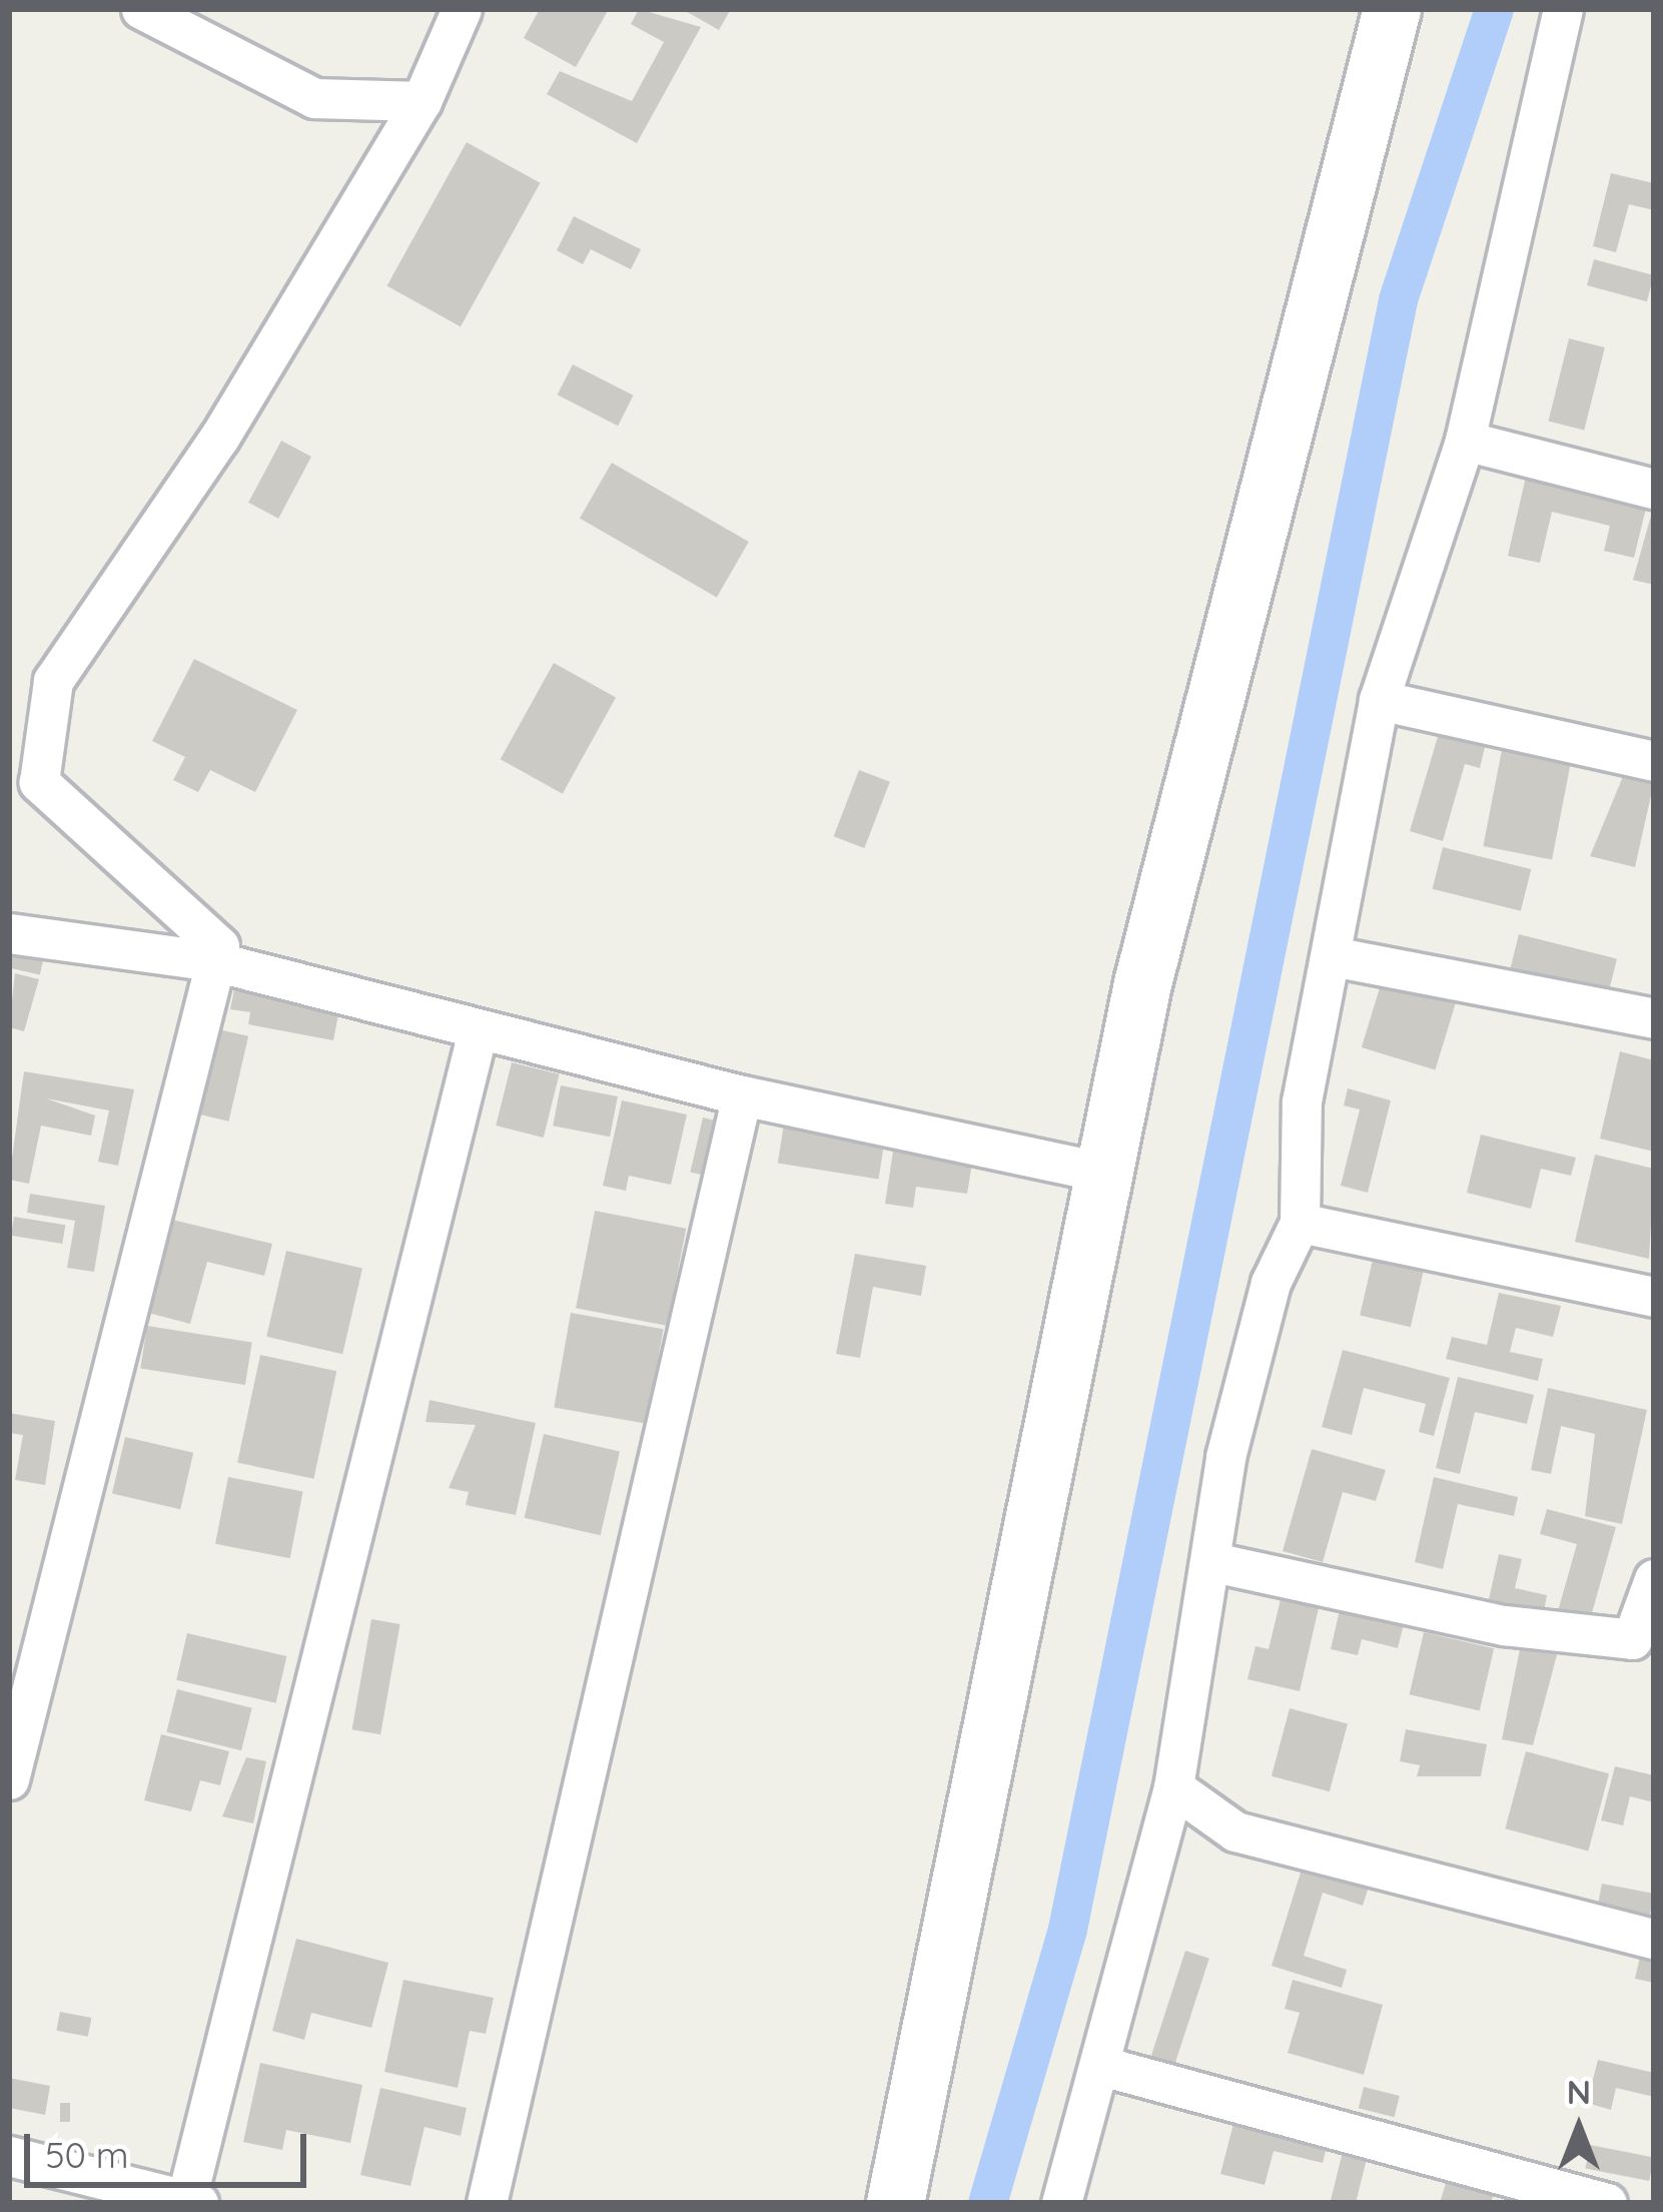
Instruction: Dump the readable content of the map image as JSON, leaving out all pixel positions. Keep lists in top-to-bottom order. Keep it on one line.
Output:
{"scale_bar":"50 m","north":"top"}
